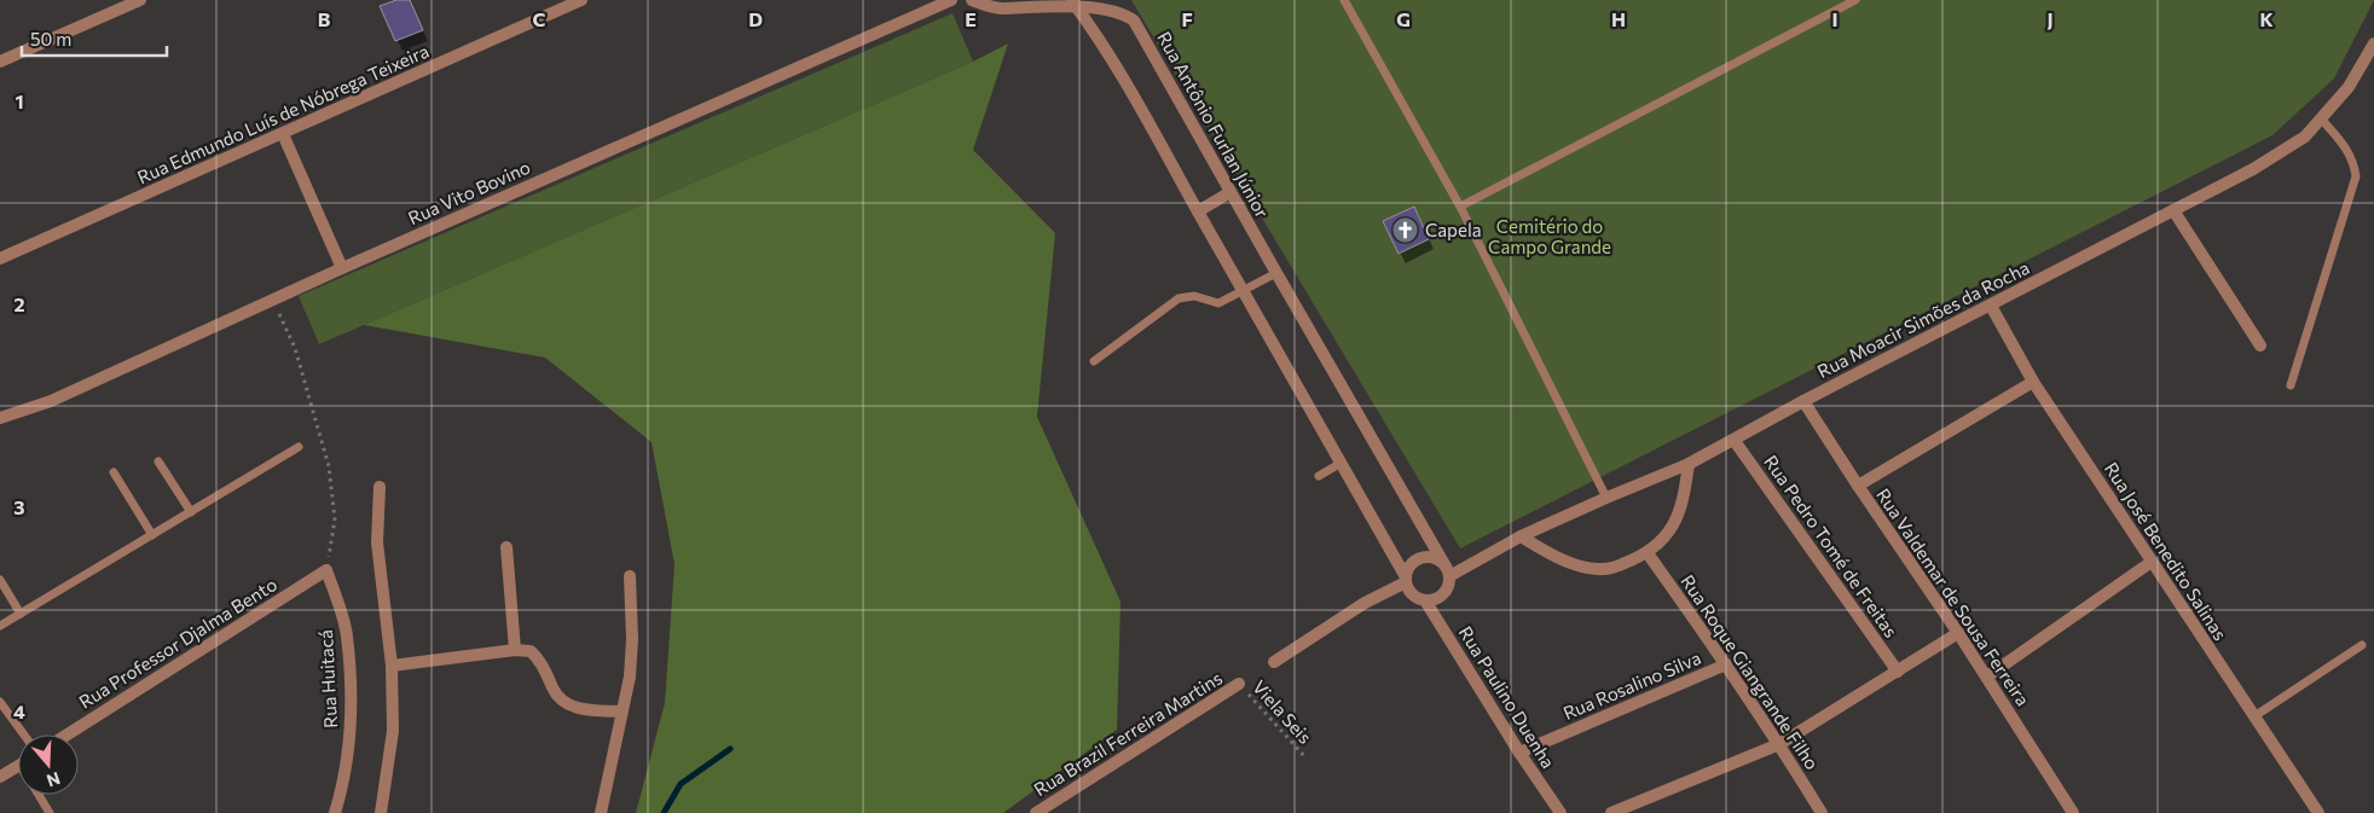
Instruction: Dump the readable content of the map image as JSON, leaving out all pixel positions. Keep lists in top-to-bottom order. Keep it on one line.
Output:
{"streets":{"street":["Rua Edmundo Luís de Nóbrega Teixeira","Rua Antônio Furlan Júnior","Rua Vito Bovino","Rua Moacir Simões da Rocha","Rua Pedro Tomé de Freitas","Rua José Benedito Salinas","Rua Valdemar de Sousa Ferreira","Rua Professor Djalma Bento","Rua Roque Giangrande Filho","Rua Huitacá","Rua Rosalino Silva","Rua Paulino Duenha","Rua Brazil Ferreira Martins"],"path":["Viela Seis"]},"crossings":[["Rua Antônio Furlan Júnior","Rua Moacir Simões da Rocha"],["Rua Antônio Furlan Júnior","Rua Paulino Duenha"],["Rua Moacir Simões da Rocha","Rua Pedro Tomé de Freitas"],["Rua Moacir Simões da Rocha","Rua José Benedito Salinas"],["Rua Moacir Simões da Rocha","Rua Valdemar de Sousa Ferreira"],["Rua Moacir Simões da Rocha","Rua Paulino Duenha"],["Rua Professor Djalma Bento","Rua Huitacá"],["Rua Roque Giangrande Filho","Rua Rosalino Silva"],["Rua Rosalino Silva","Rua Paulino Duenha"],["Viela Seis","Rua Brazil Ferreira Martins"]],"parks":["Cemitério do Campo Grande"],"places":{"church":["Capela"]},"scale_bar":"50 m","north":"bottom","grid":{"columns":["B","C","D","E","F","G","H","I","J","K"],"rows":["1","2","3","4"]}}
